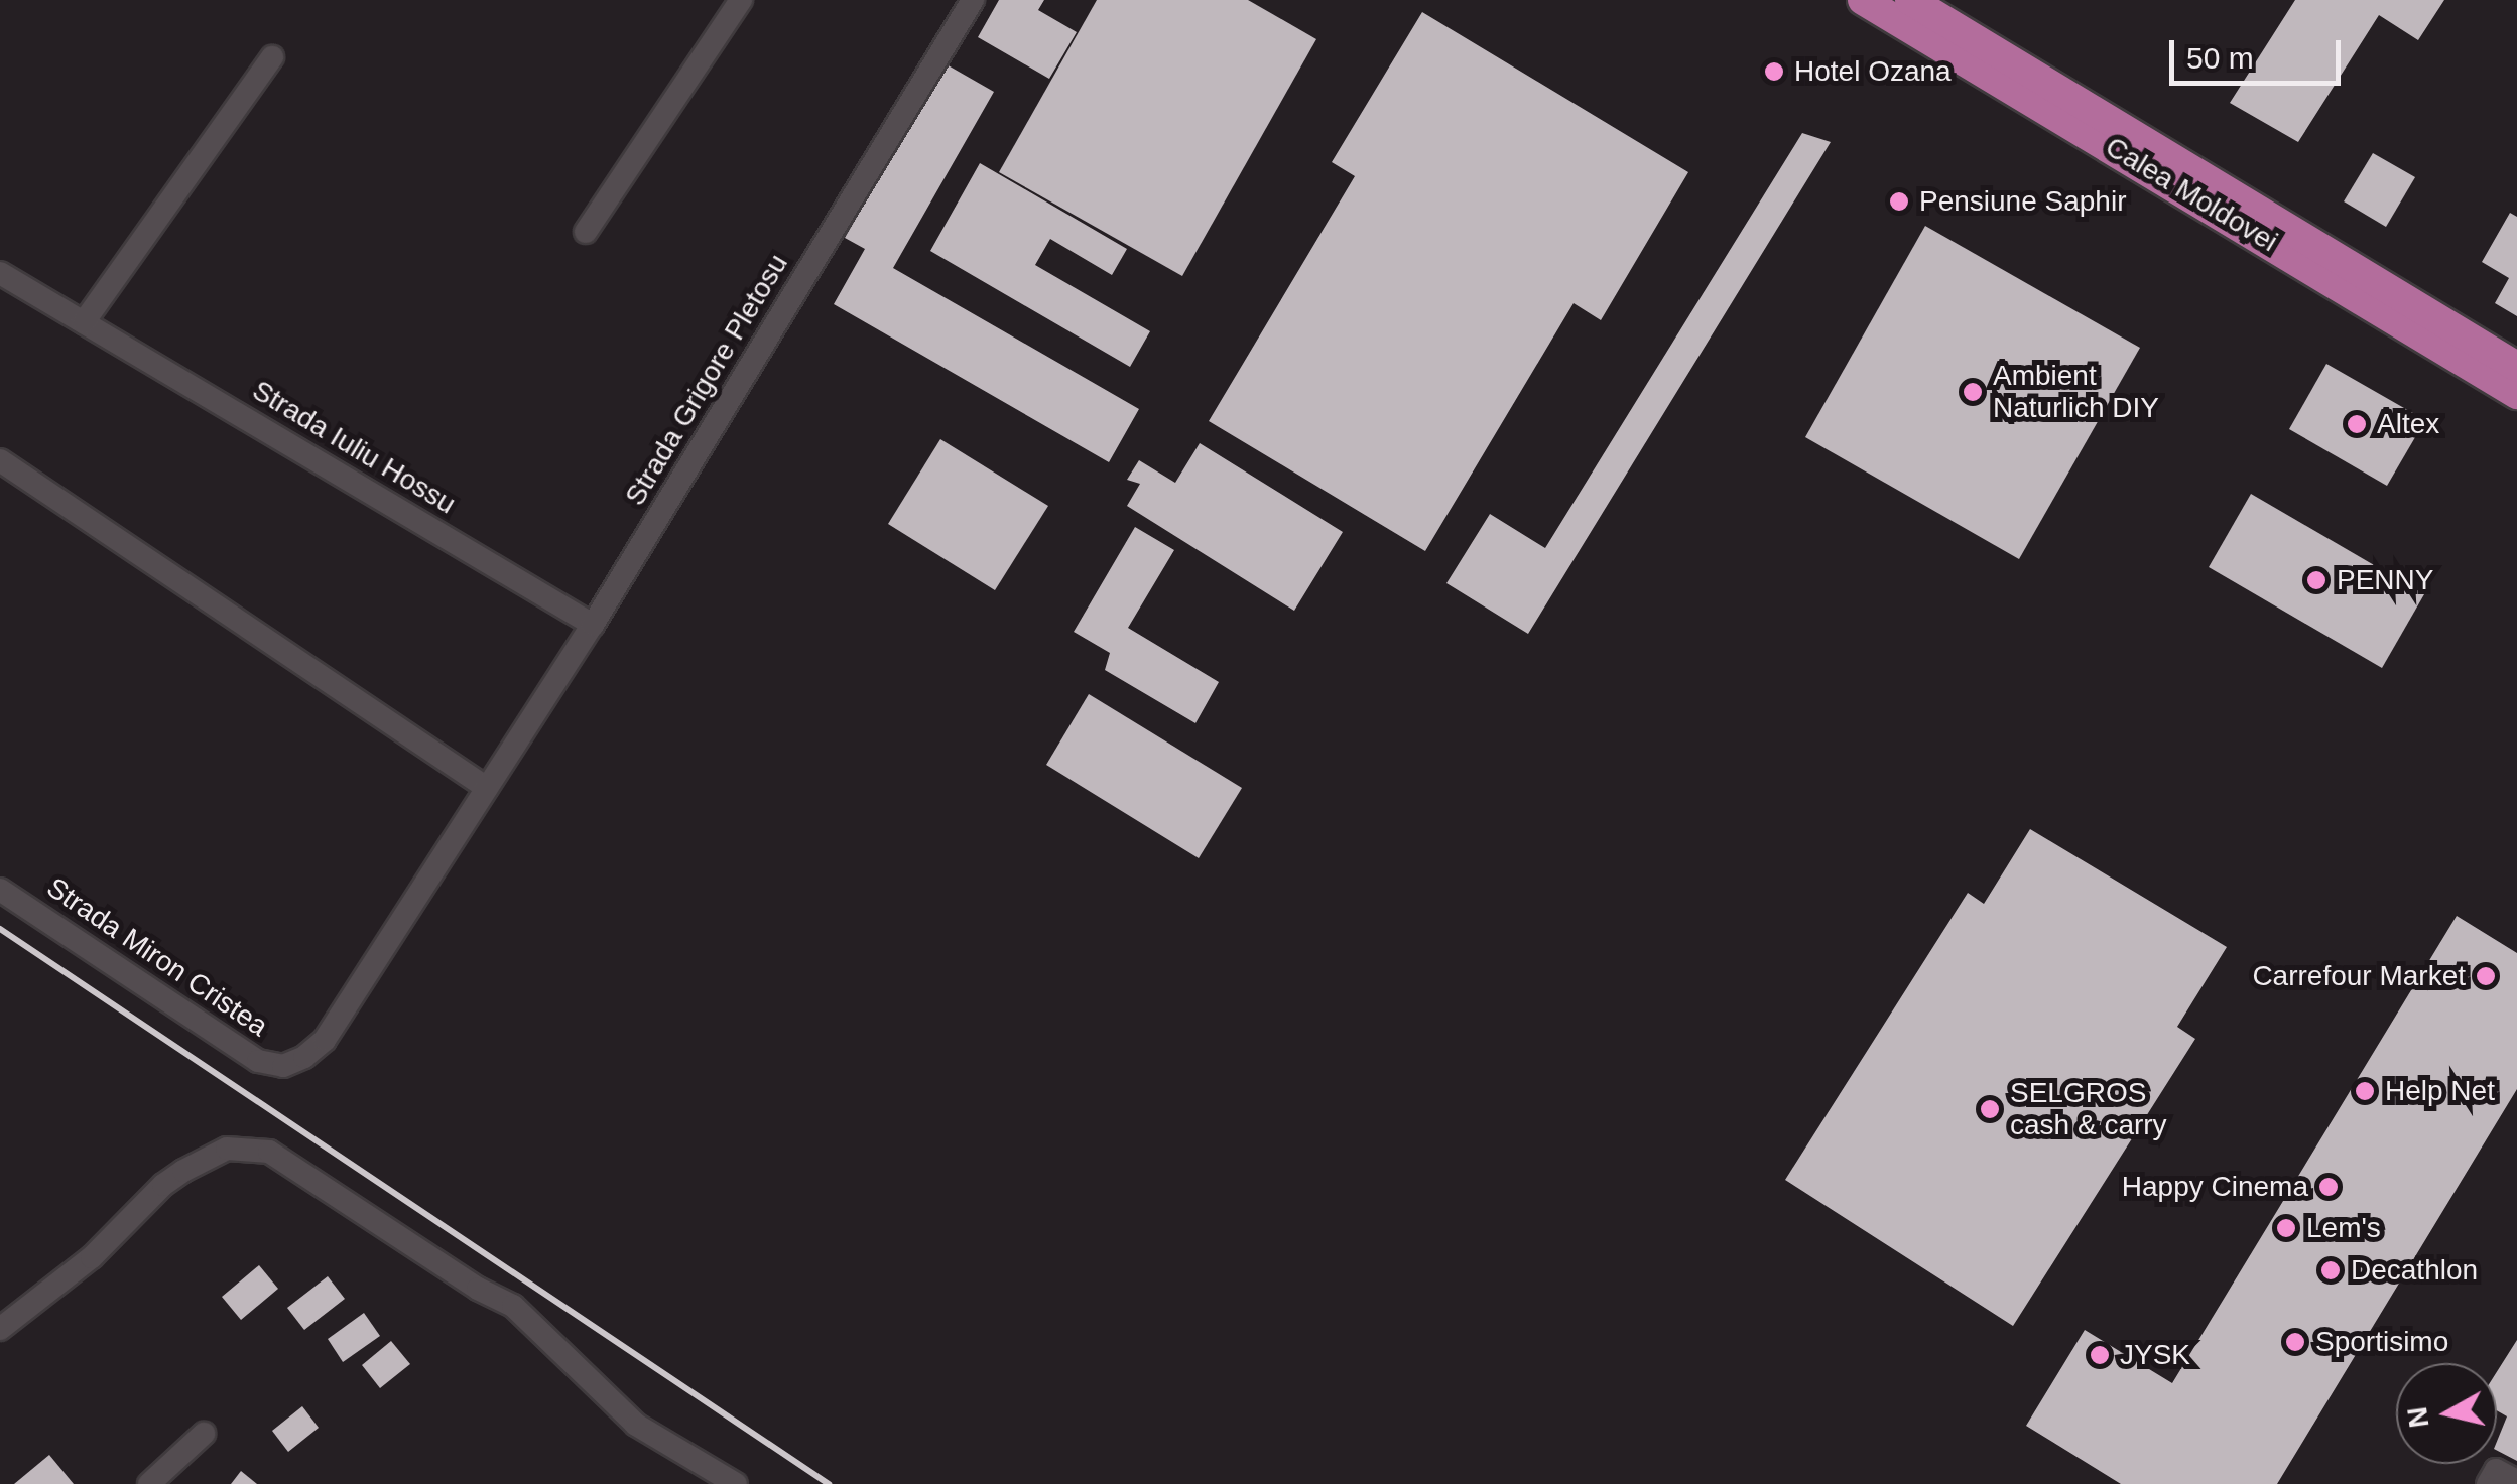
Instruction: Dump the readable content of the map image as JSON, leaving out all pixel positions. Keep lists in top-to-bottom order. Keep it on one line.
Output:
{"streets":{"main road":["Calea Moldovei"],"street":["Strada Grigore Pletosu","Strada Iuliu Hossu","Strada Miron Cristea"]},"crossings":[["Strada Grigore Pletosu","Strada Iuliu Hossu"],["Strada Grigore Pletosu","Strada Miron Cristea"]],"places":["Hotel Ozana","Pensiune Saphir","Ambient Naturlich DIY","Altex","PENNY","Carrefour Market","Help Net","SELGROS cash & carry","Happy Cinema","Lem's","Decathlon","Sportisimo","JYSK"],"scale_bar":"50 m","north":"left"}
